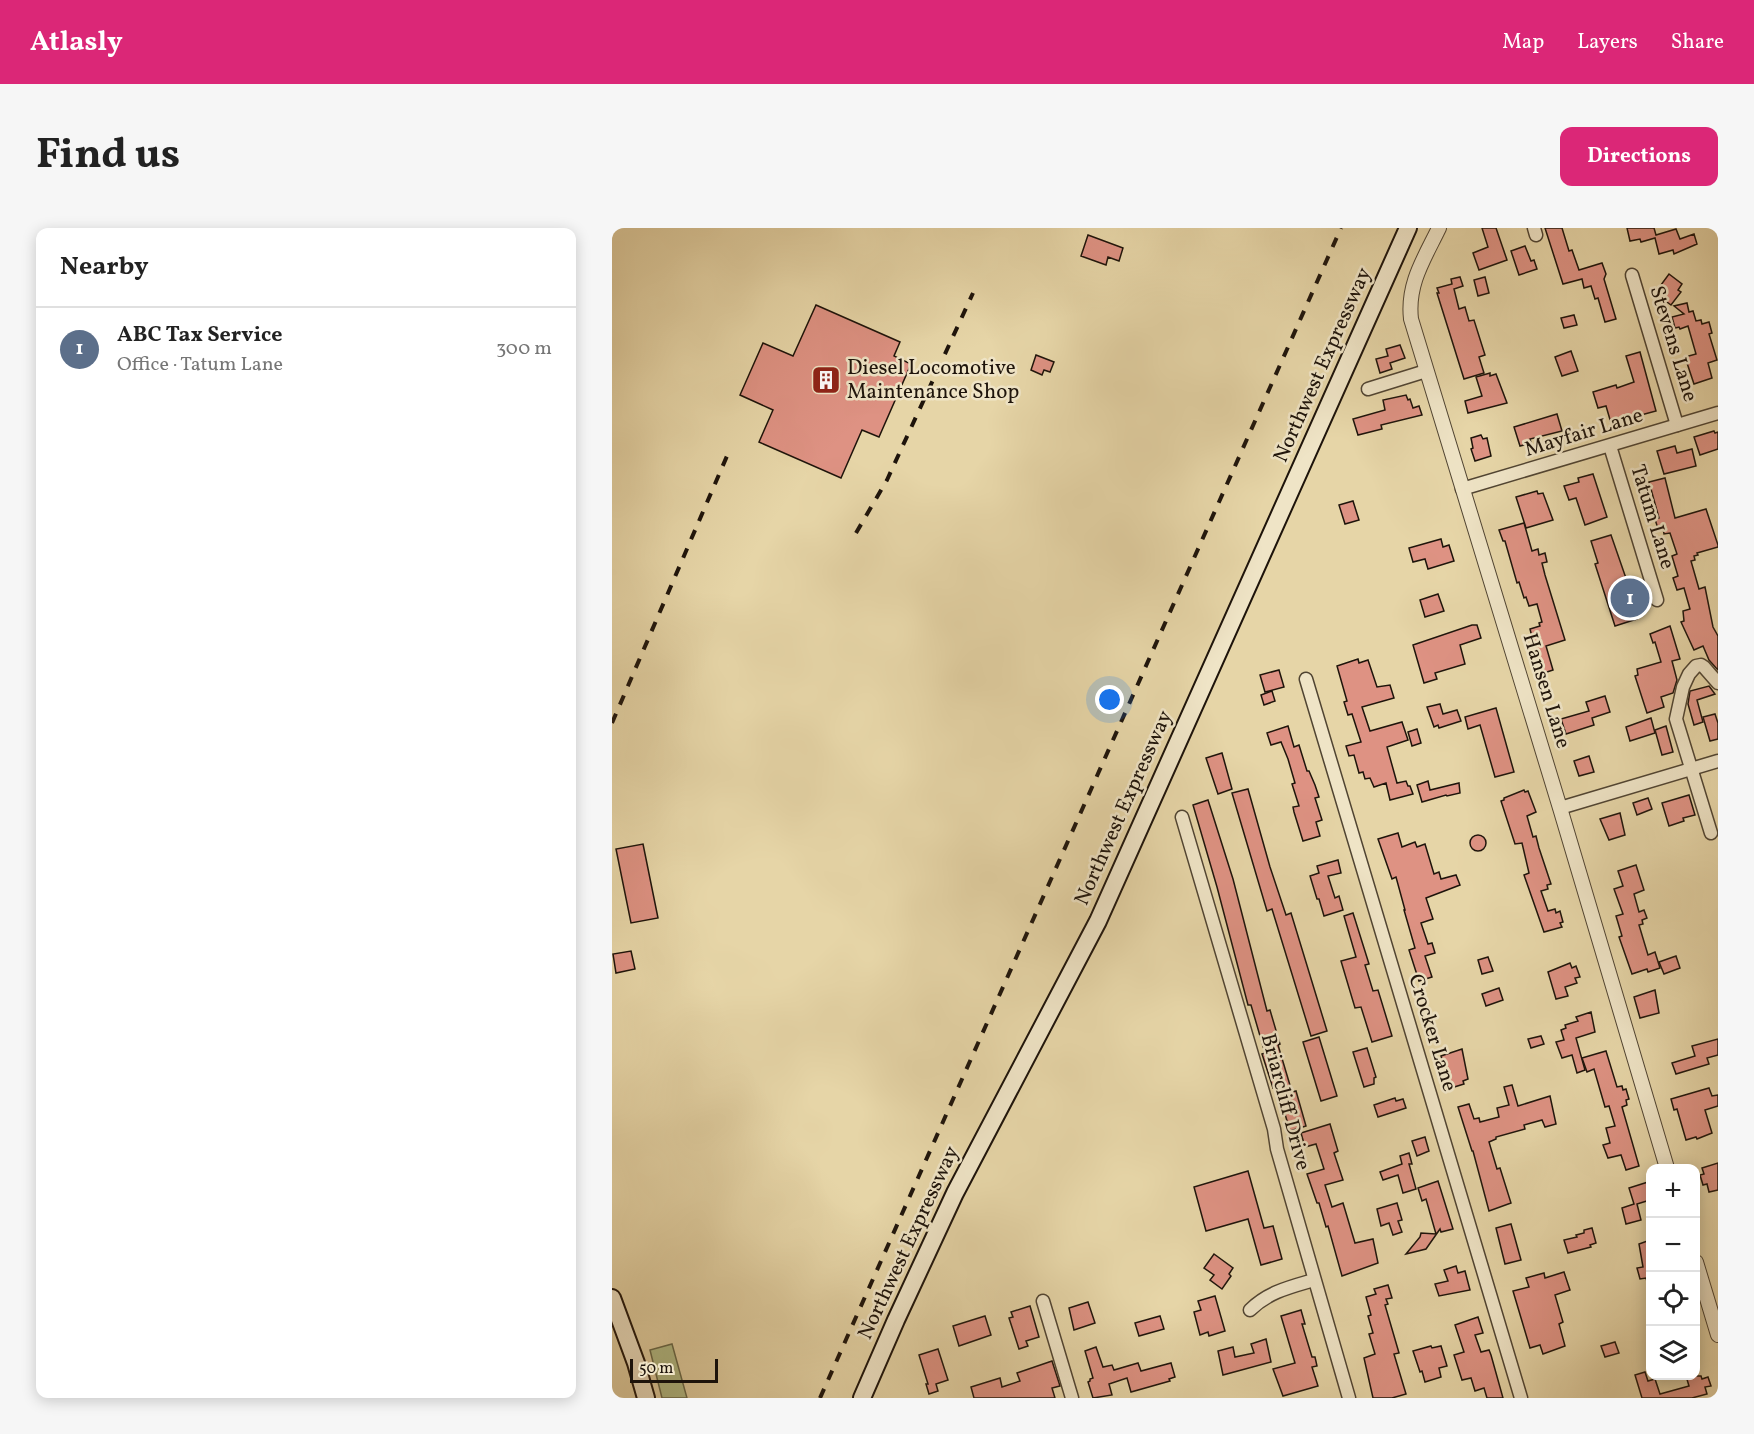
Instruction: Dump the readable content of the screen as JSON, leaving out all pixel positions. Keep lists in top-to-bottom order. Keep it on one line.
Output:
{"streets":{"main road":["Northwest Expressway"],"street":["Stevens Lane","Mayfair Lane","Tatum Lane","Hansen Lane","Crocker Lane","Briarcliff Drive"]},"crossings":[["Stevens Lane","Mayfair Lane"],["Mayfair Lane","Tatum Lane"],["Mayfair Lane","Hansen Lane"]],"places":{"building":["Diesel Locomotive Maintenance Shop"]},"scale_bar":"50 m","page":{"header":"Atlasly","nav":["Map","Layers","Share"],"title":"Find us","buttons":"Directions","heading":"Nearby","list":[{"mark":"1","name":"ABC Tax Service","note":"Office · Tatum Lane","value":"300 m"}],"pins":"1","map_buttons":["+","−"],"scale":"50 m"}}
